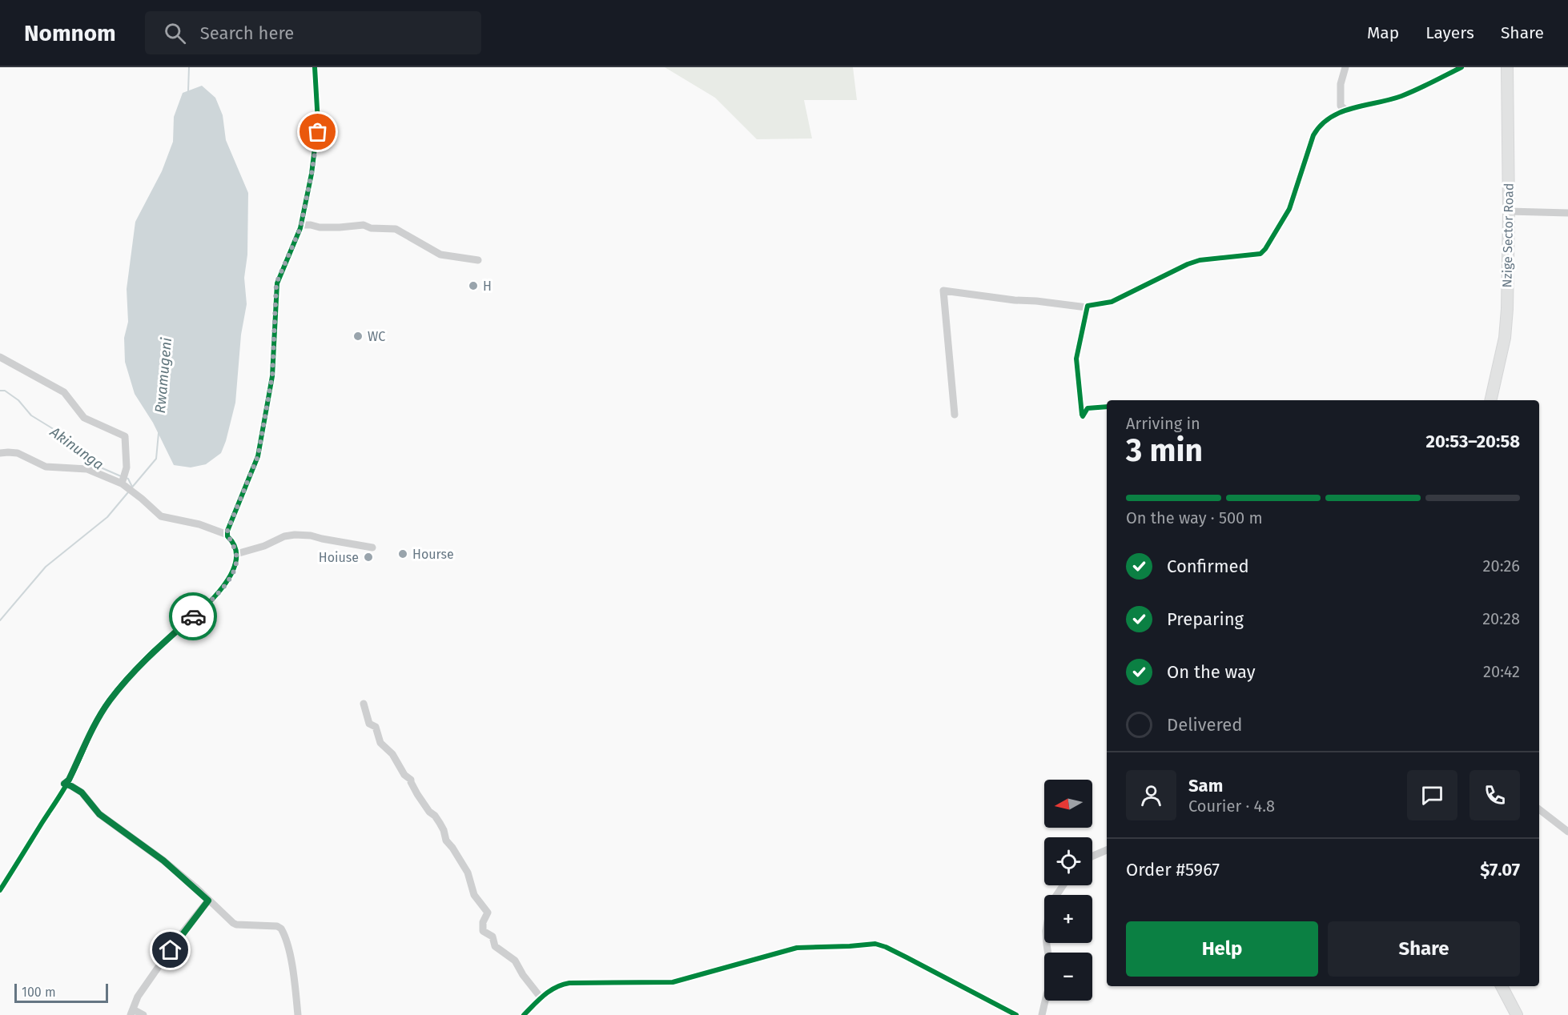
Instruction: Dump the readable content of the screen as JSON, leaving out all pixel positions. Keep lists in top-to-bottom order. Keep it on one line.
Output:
{"streets":{"main road":["Nzige Sector Road"]},"water":["Rwamugeni","Akinunga"],"places":["H","WC","Hourse","Hoiuse"],"scale_bar":"100 m","north":"left","page":{"header":"Nomnom","search":"Search here","nav":["Map","Layers","Share"],"heading":["3 min","Arriving in","20:53–20:58"],"panel":["Sam","Courier · 4.8","Order #5967","$7.07"],"bar":"On the way · 500 m","list":[["Confirmed","20:26"],["Preparing","20:28"],["On the way","20:42"],"Delivered"],"map_buttons":["+","−"],"buttons":["Help","Share"],"scale":"100 m"}}
